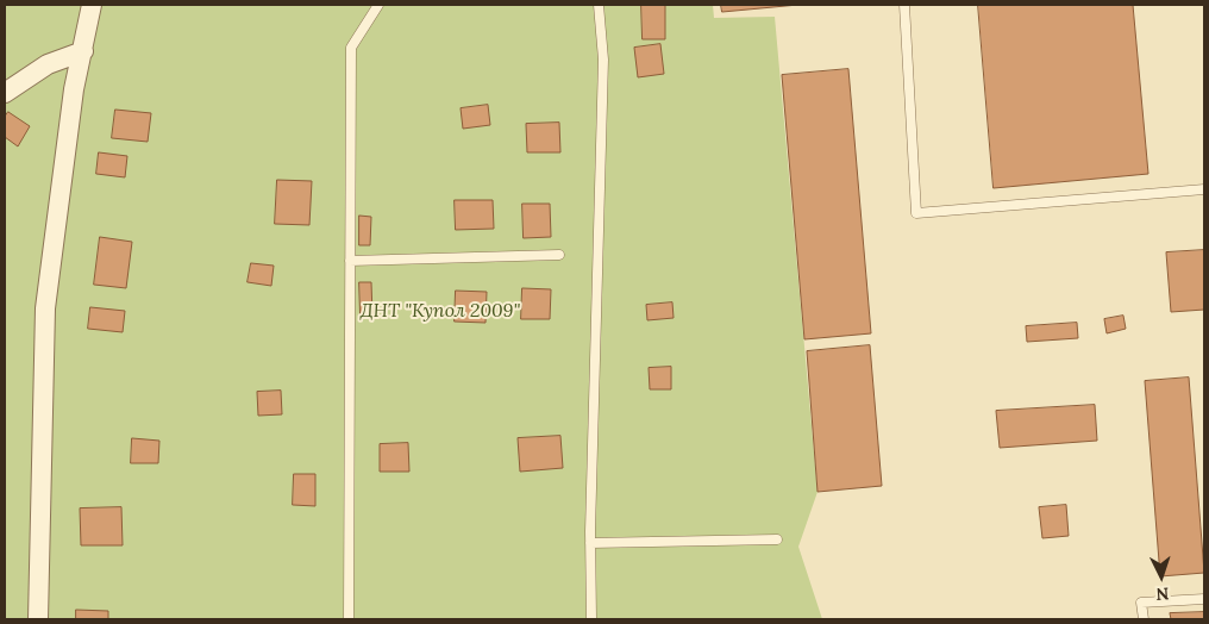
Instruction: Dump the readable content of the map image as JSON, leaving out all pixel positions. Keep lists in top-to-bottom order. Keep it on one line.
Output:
{"parks":["ДНТ \"Купол 2009\""],"north":"bottom"}
